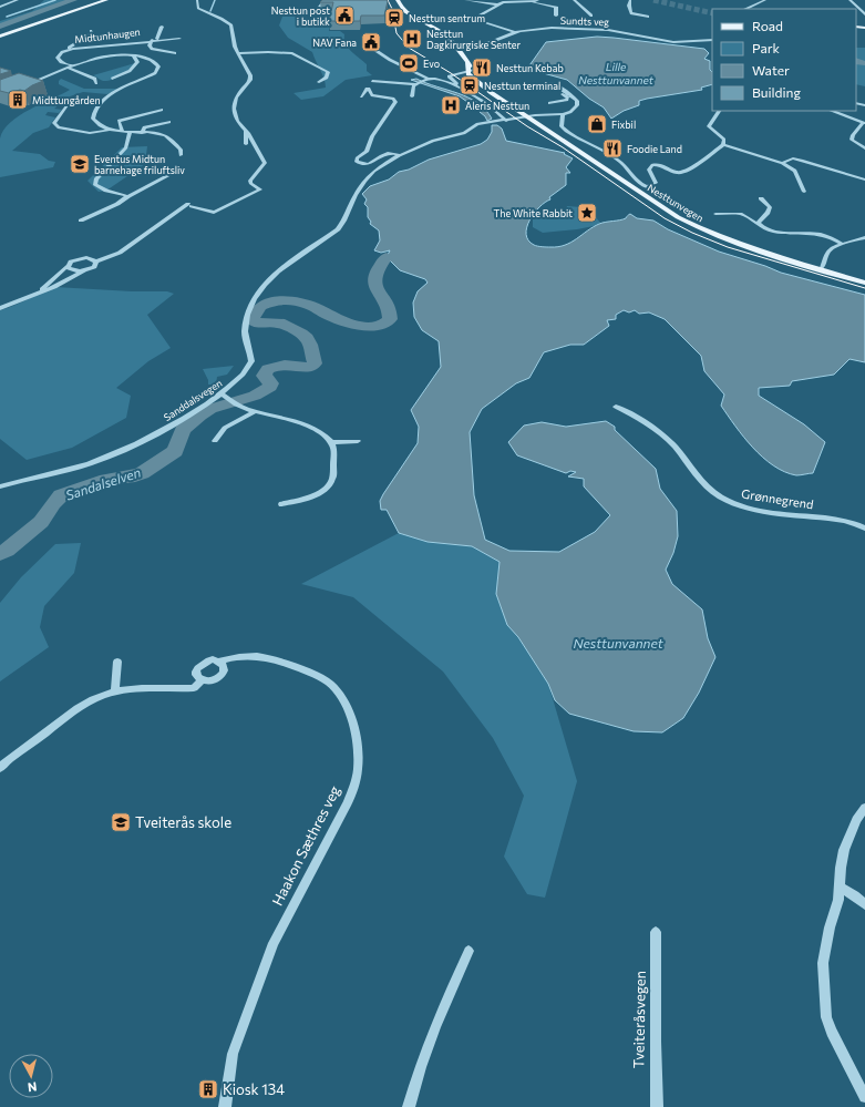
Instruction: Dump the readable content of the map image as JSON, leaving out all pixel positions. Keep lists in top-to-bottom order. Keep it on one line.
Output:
{"streets":{"main road":["Nesttunvegen"],"street":["Sundts veg","Midtunhaugen","Sanddalsvegen","Grønnegrend","Haakon Sæthres veg","Tveiteråsvegen"]},"crossings":[["Nesttunvegen","Sanddalsvegen"]],"water":["Lille Nesttunvannet","Sandalselven","Nesttunvannet"],"places":{"public building":["Nesttun post i butikk","NAV Fana"],"station":["Nesttun sentrum","Nesttun terminal"],"hospital":["Nesttun Dagkirurgiske Senter","Aleris Nesttun"],"sports":["Evo"],"restaurant":["Nesttun Kebab","Foodie Land"],"building":["Midttungården","Kiosk 134"],"shop":["Fixbil"],"school or university":["Eventus Midtun barnehage friluftsliv","Tveiterås skole"],"place":["The White Rabbit"]},"legend":["Road","Park","Water","Building"],"north":"bottom"}
